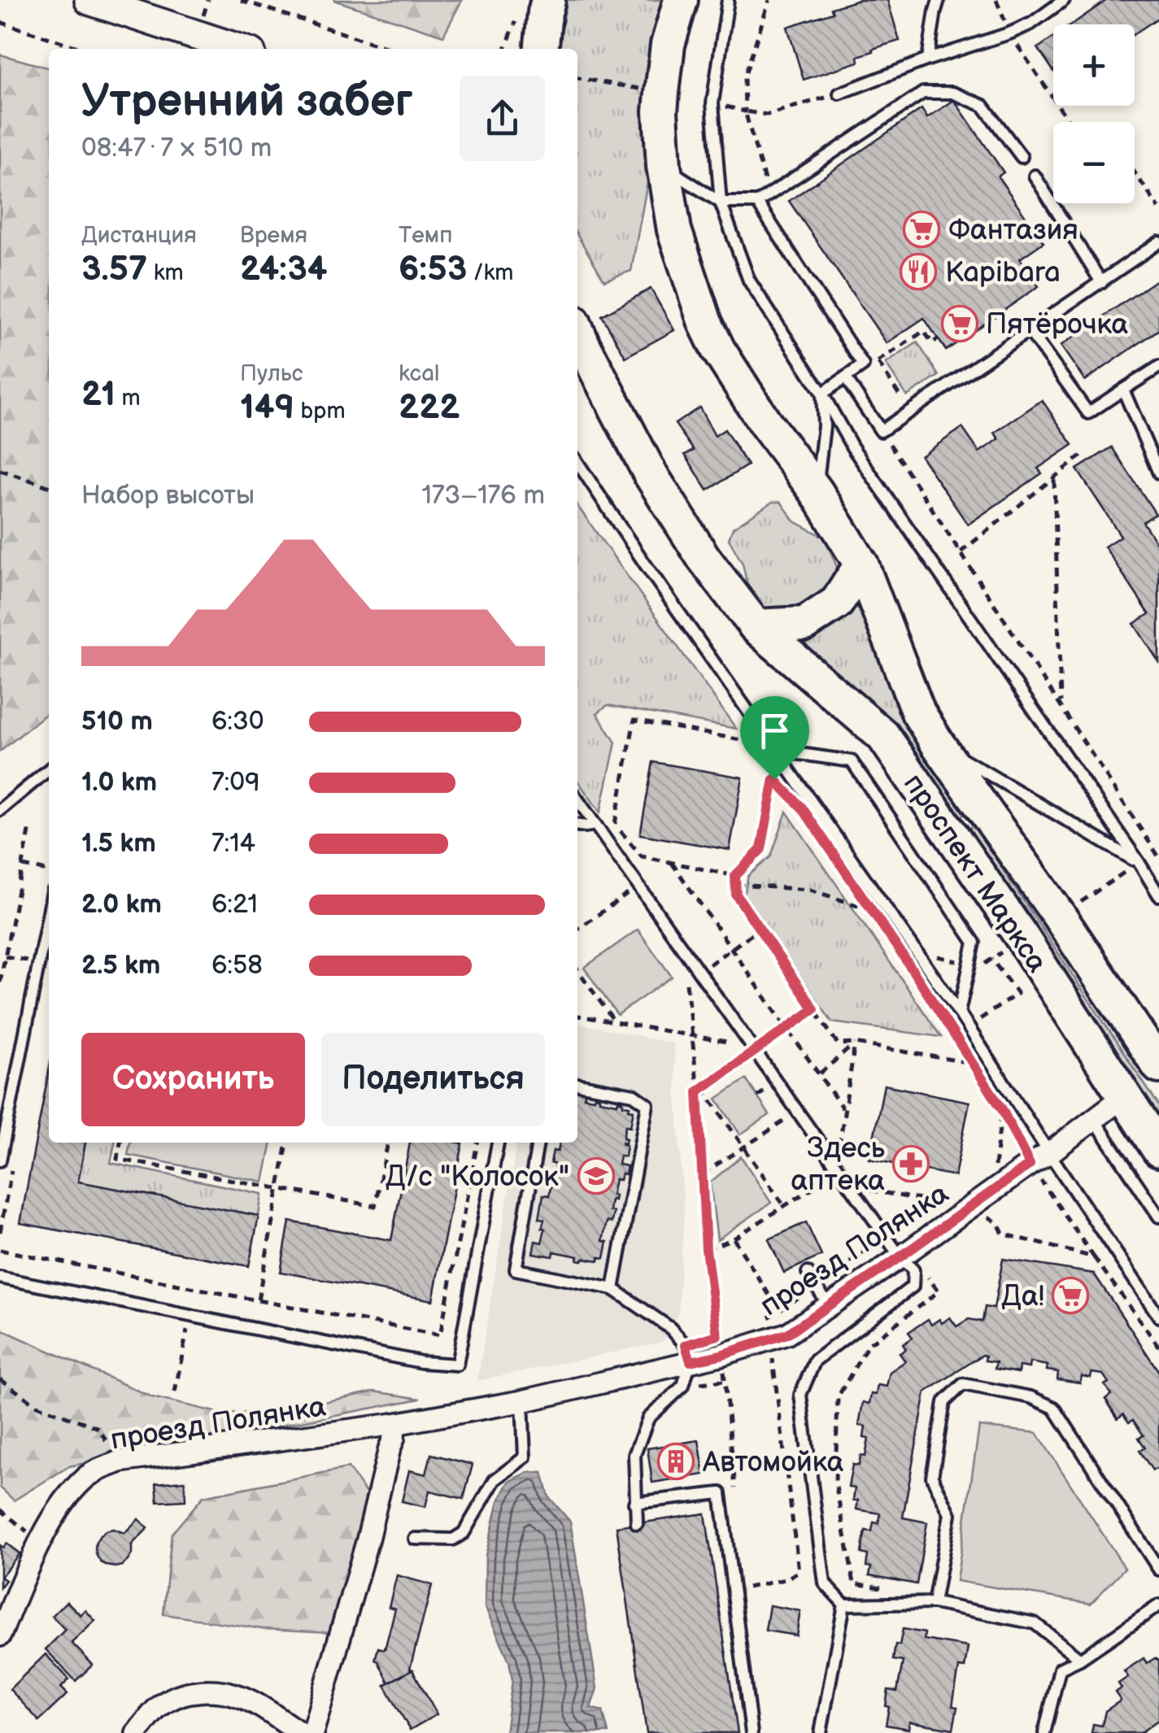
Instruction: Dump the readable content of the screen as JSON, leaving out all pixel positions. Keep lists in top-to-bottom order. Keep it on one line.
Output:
{"streets":{"main road":["проспект Маркса"],"street":["проезд Полянка"]},"crossings":[["проспект Маркса","проезд Полянка"]],"places":{"supermarket":["Фантазия","Пятёрочка","Да!"],"restaurant":["Kapibara"],"pharmacy":["Здесь аптека"],"school or university":["Д/с \"Колосок\""],"building":["Автомойка"]},"page":{"map_buttons":["+","−"],"heading":["Утренний забег","08:47 · 7 × 510 m"],"stats":[["Дистанция","3.57 km"],["Время","24:34"],["Темп","6:53 /km"],["21 m"],["Пульс","149 bpm"],["kcal","222"]],"chart":["Набор высоты","173–176 m"],"list":[{"name":"510 m","note":"6:30"},{"name":"1.0 km","note":"7:09"},{"name":"1.5 km","note":"7:14"},{"name":"2.0 km","note":"6:21"},{"name":"2.5 km","note":"6:58"}],"buttons":["Сохранить","Поделиться"]}}
